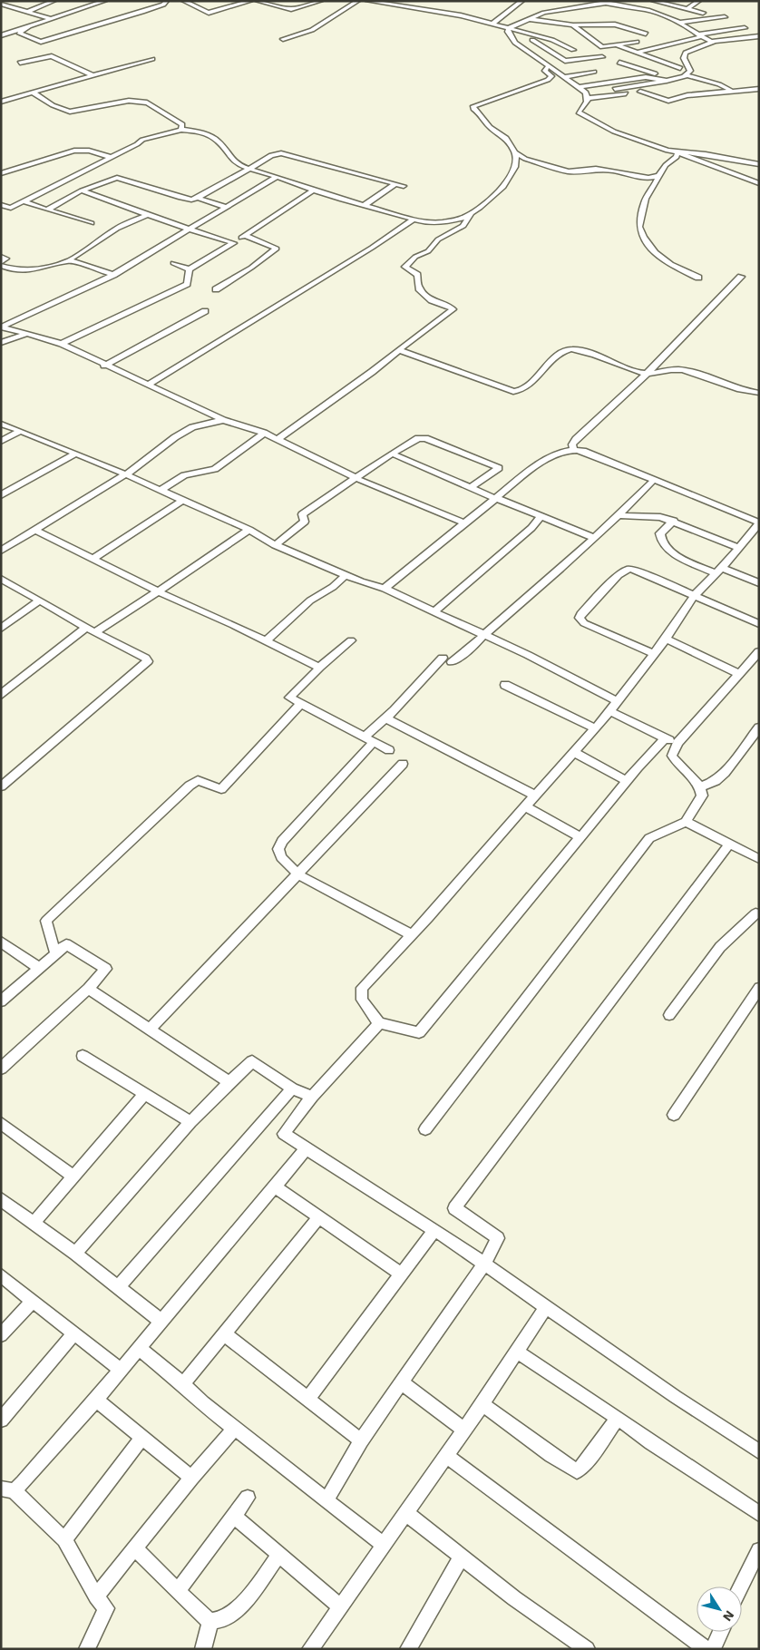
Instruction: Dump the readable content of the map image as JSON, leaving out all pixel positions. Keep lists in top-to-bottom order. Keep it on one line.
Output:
{"north":"bottom right"}
